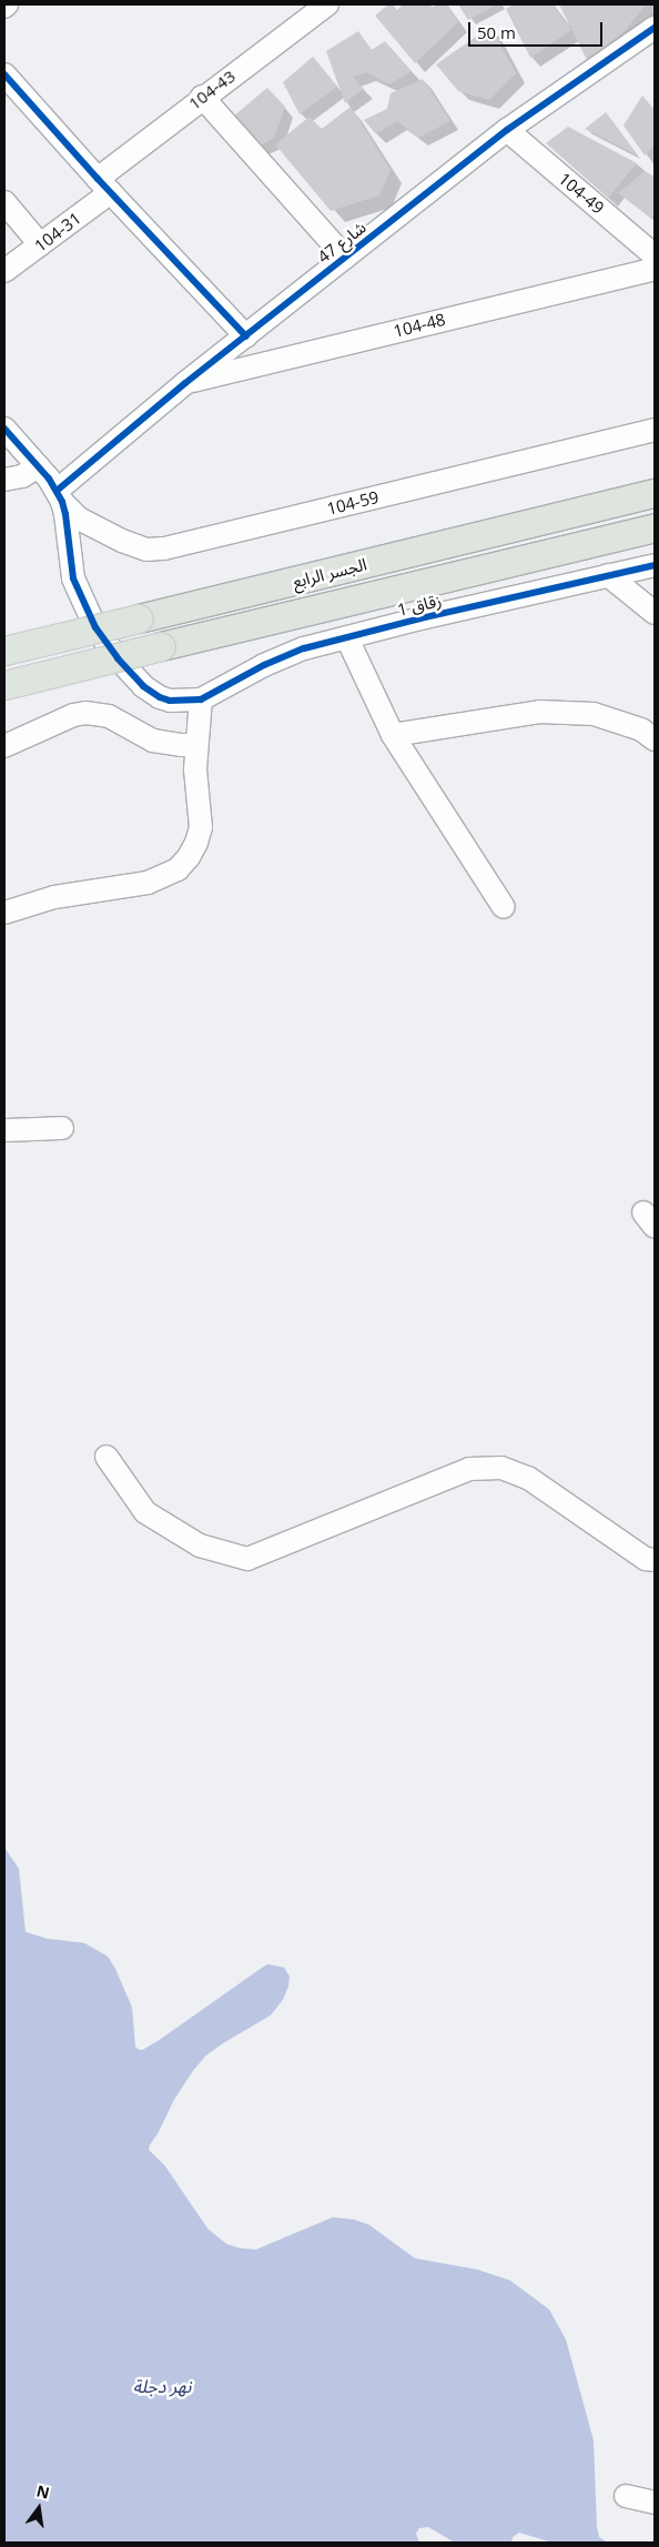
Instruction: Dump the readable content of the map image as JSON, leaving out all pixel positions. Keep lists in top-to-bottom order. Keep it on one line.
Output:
{"streets":{"main road":["الجسر الرابع"],"street":["104-43","104-49","104-31","شارع 47","104-48","104-59","زقاق 1"]},"crossings":[["104-43","104-31"],["104-49","شارع 47"],["شارع 47","104-48"],["شارع 47","104-59"]],"water":["نهر دجلة"],"scale_bar":"50 m","north":"top"}
